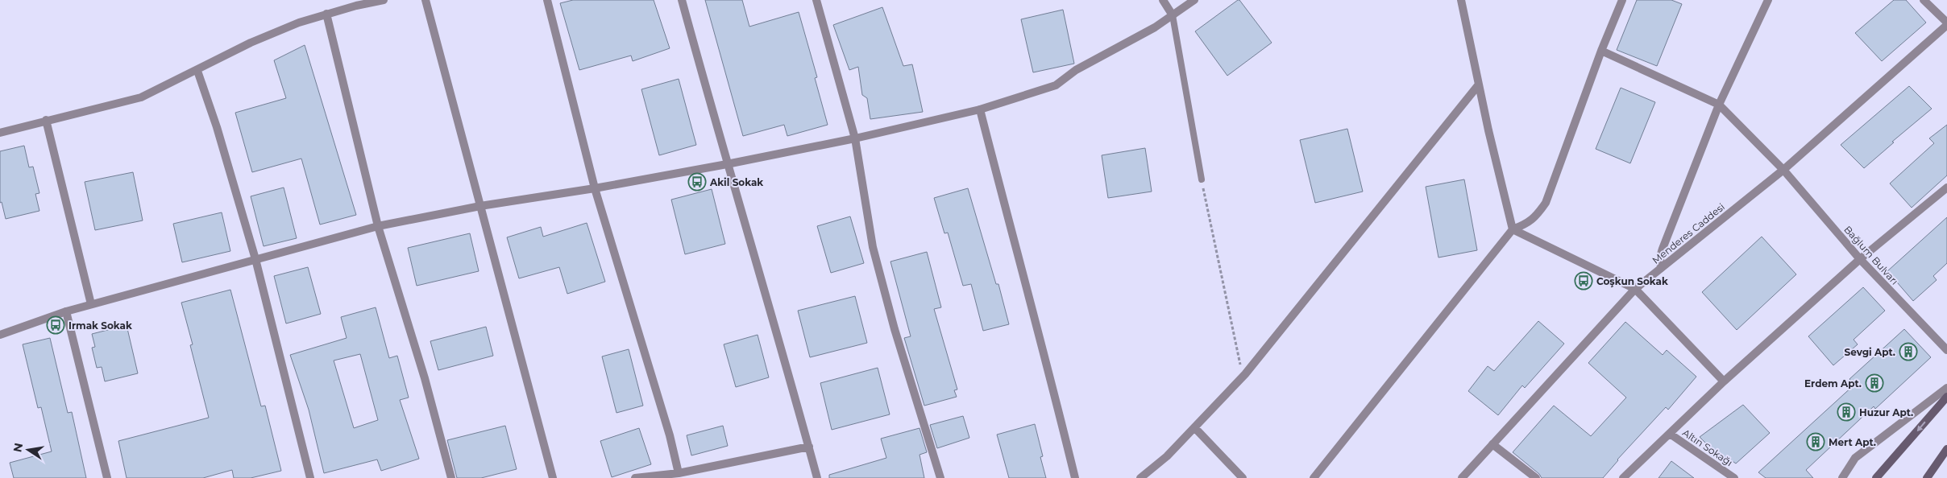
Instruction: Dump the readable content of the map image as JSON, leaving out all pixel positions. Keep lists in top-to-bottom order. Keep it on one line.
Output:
{"streets":{"street":["Menderes Caddesi","Bağlum Bulvarı","Altın Sokağı"]},"crossings":[["Menderes Caddesi","Bağlum Bulvarı"]],"places":{"bus stop":["Akil Sokak","Coşkun Sokak","Irmak Sokak"],"building":["Sevgi Apt.","Erdem Apt.","Huzur Apt.","Mert Apt."]},"north":"left"}
